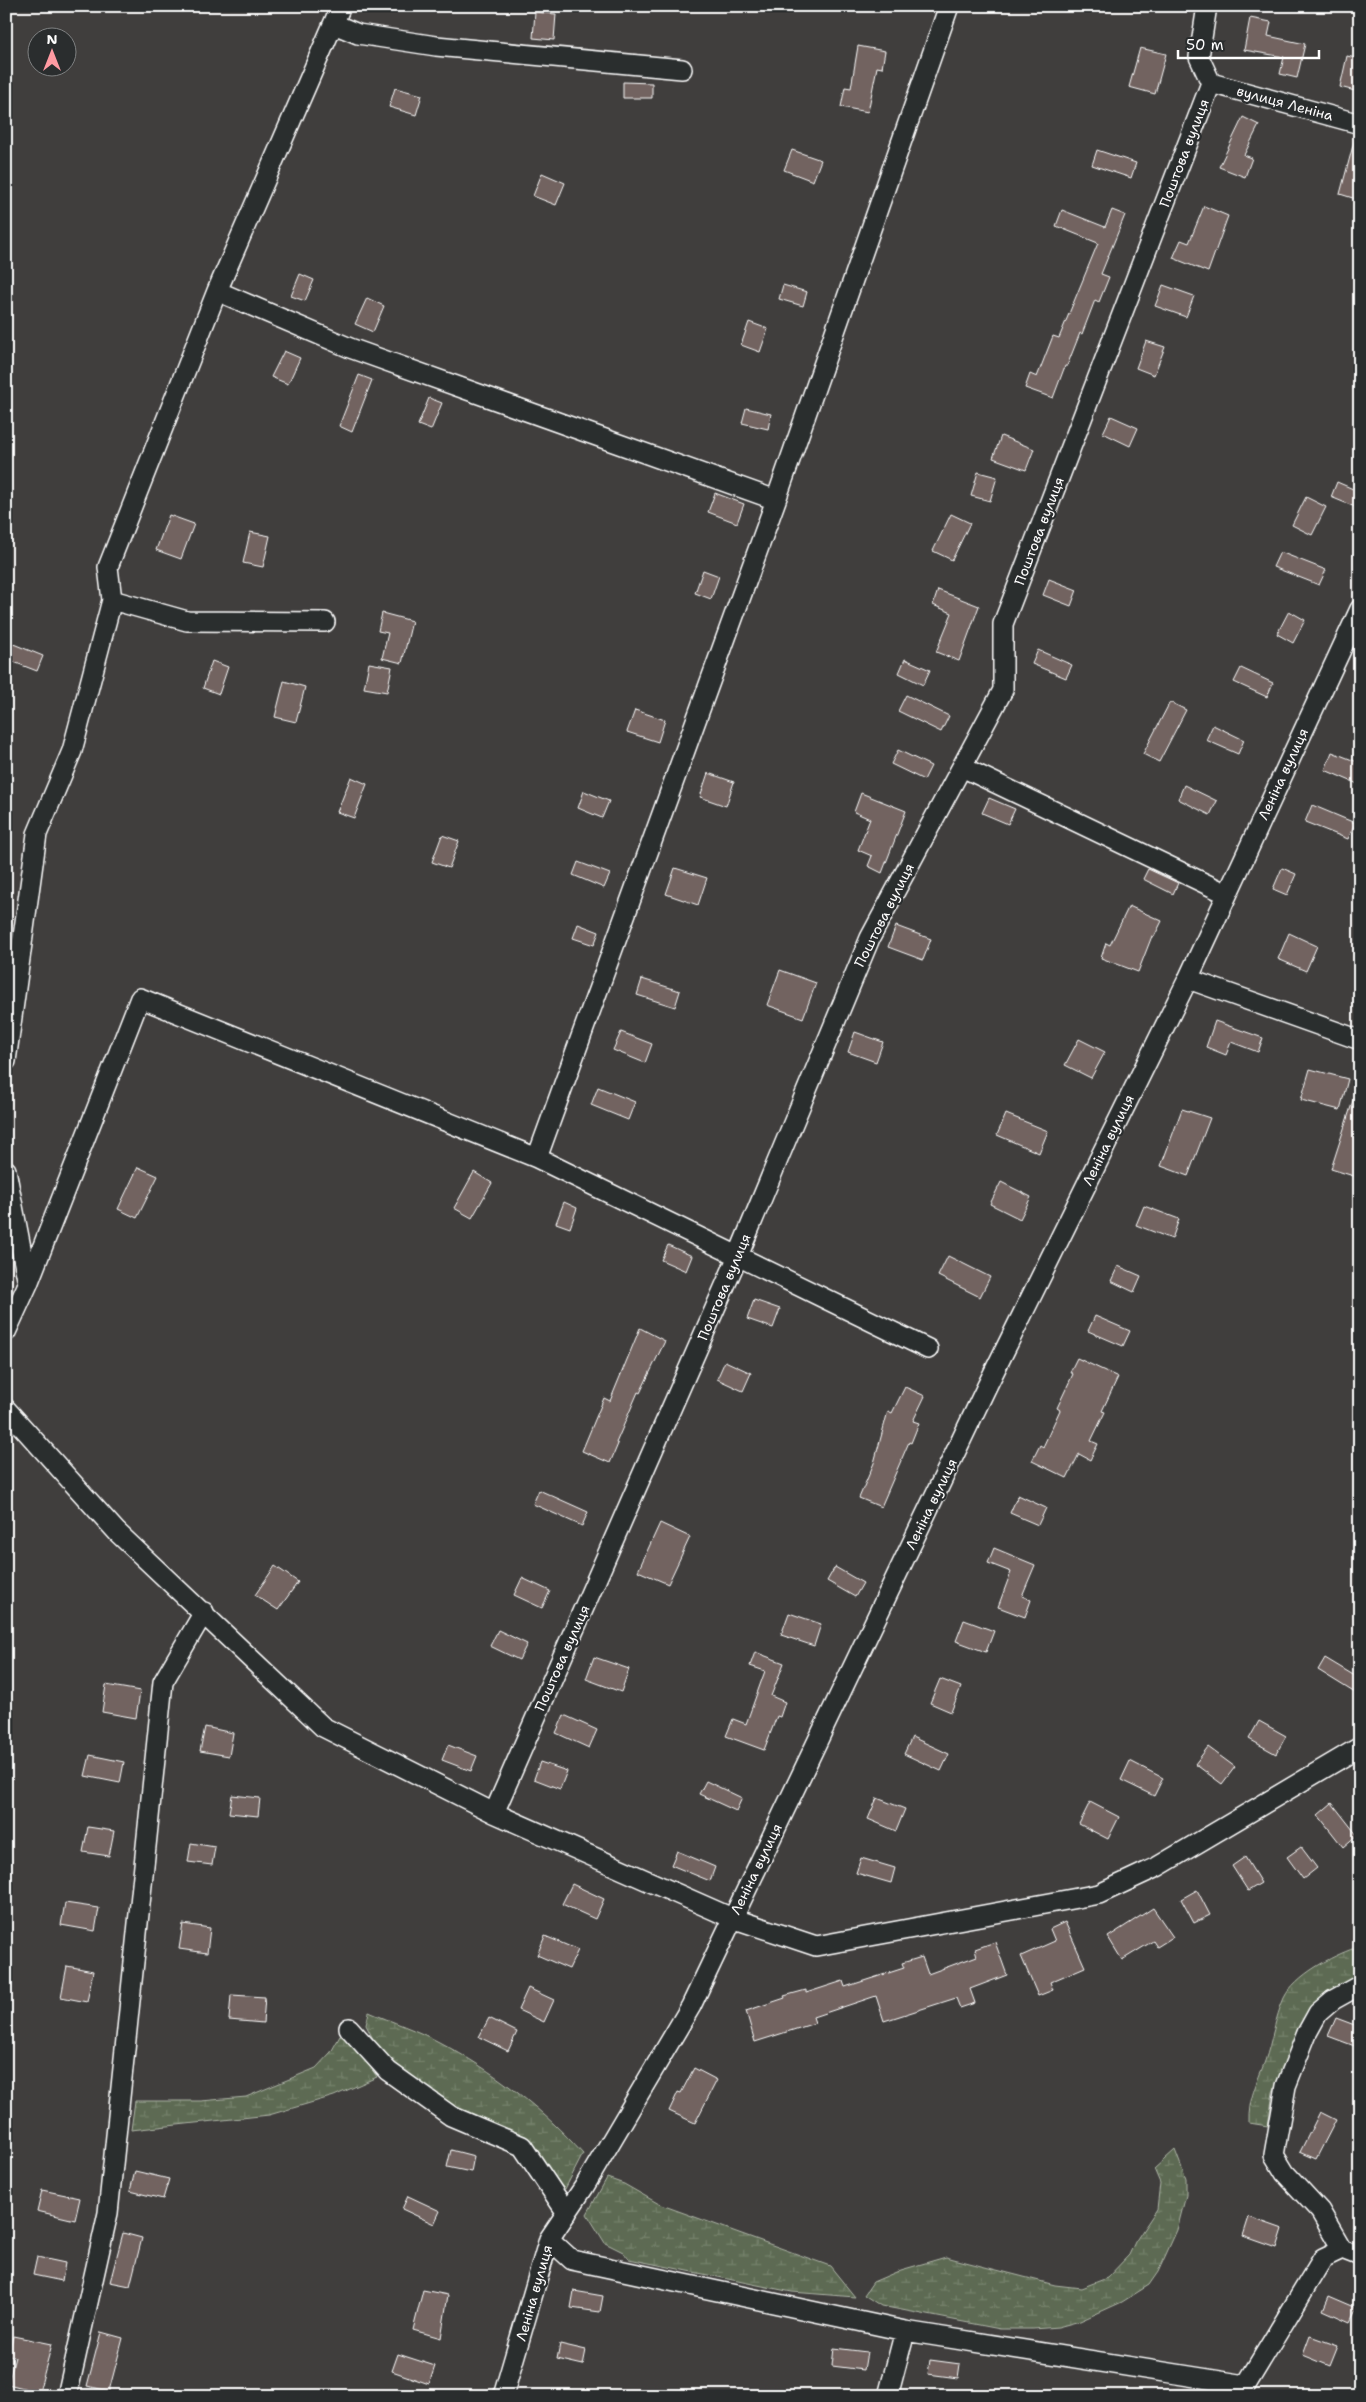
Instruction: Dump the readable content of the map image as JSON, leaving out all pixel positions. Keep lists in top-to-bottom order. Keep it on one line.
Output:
{"streets":{"street":["вулиця Леніна","Поштова вулиця","Леніна вулиця"]},"crossings":[["вулиця Леніна","Поштова вулиця"]],"scale_bar":"50 m","north":"top"}
